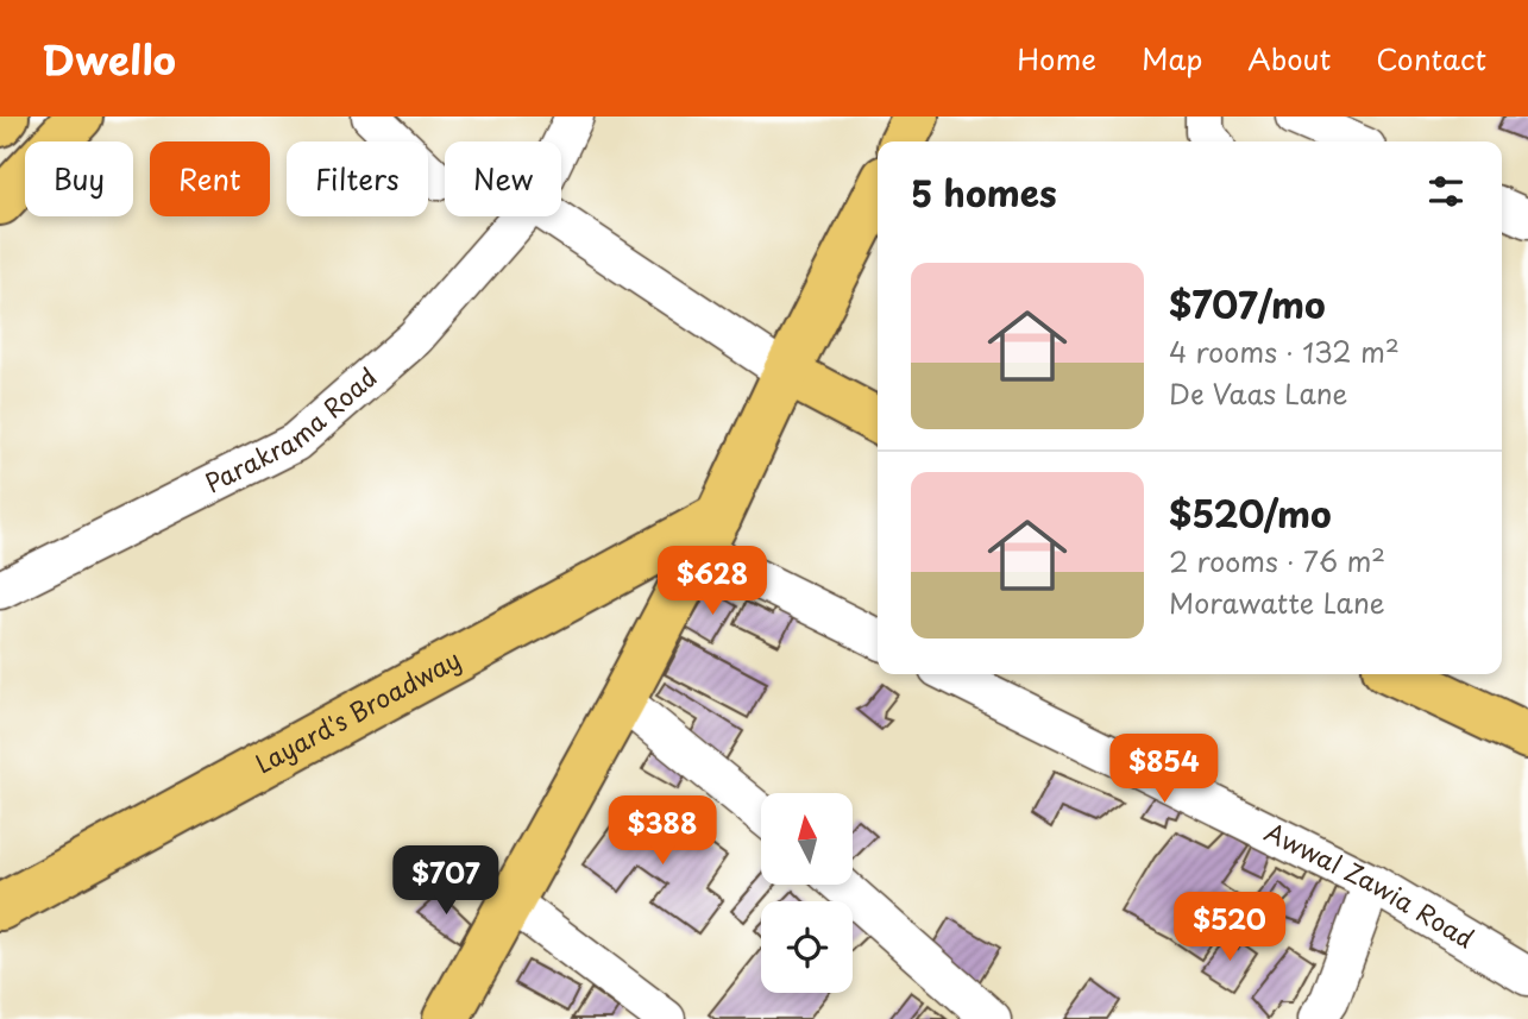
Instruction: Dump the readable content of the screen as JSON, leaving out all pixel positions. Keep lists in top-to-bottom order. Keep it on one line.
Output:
{"streets":{"main road":["Layard's Broadway"],"street":["Parakrama Road","Awwal Zawia Road"]},"north":"top","page":{"header":"Dwello","nav":["Home","Map","About","Contact"],"chip":["Buy","Rent","Filters","New"],"heading":"5 homes","list":[{"name":"$707/mo","note":"4 rooms · 132 m² · De Vaas Lane"},{"name":"$520/mo","note":"2 rooms · 76 m² · Morawatte Lane"}],"price":["$628","$854","$388","$707","$520"]}}
